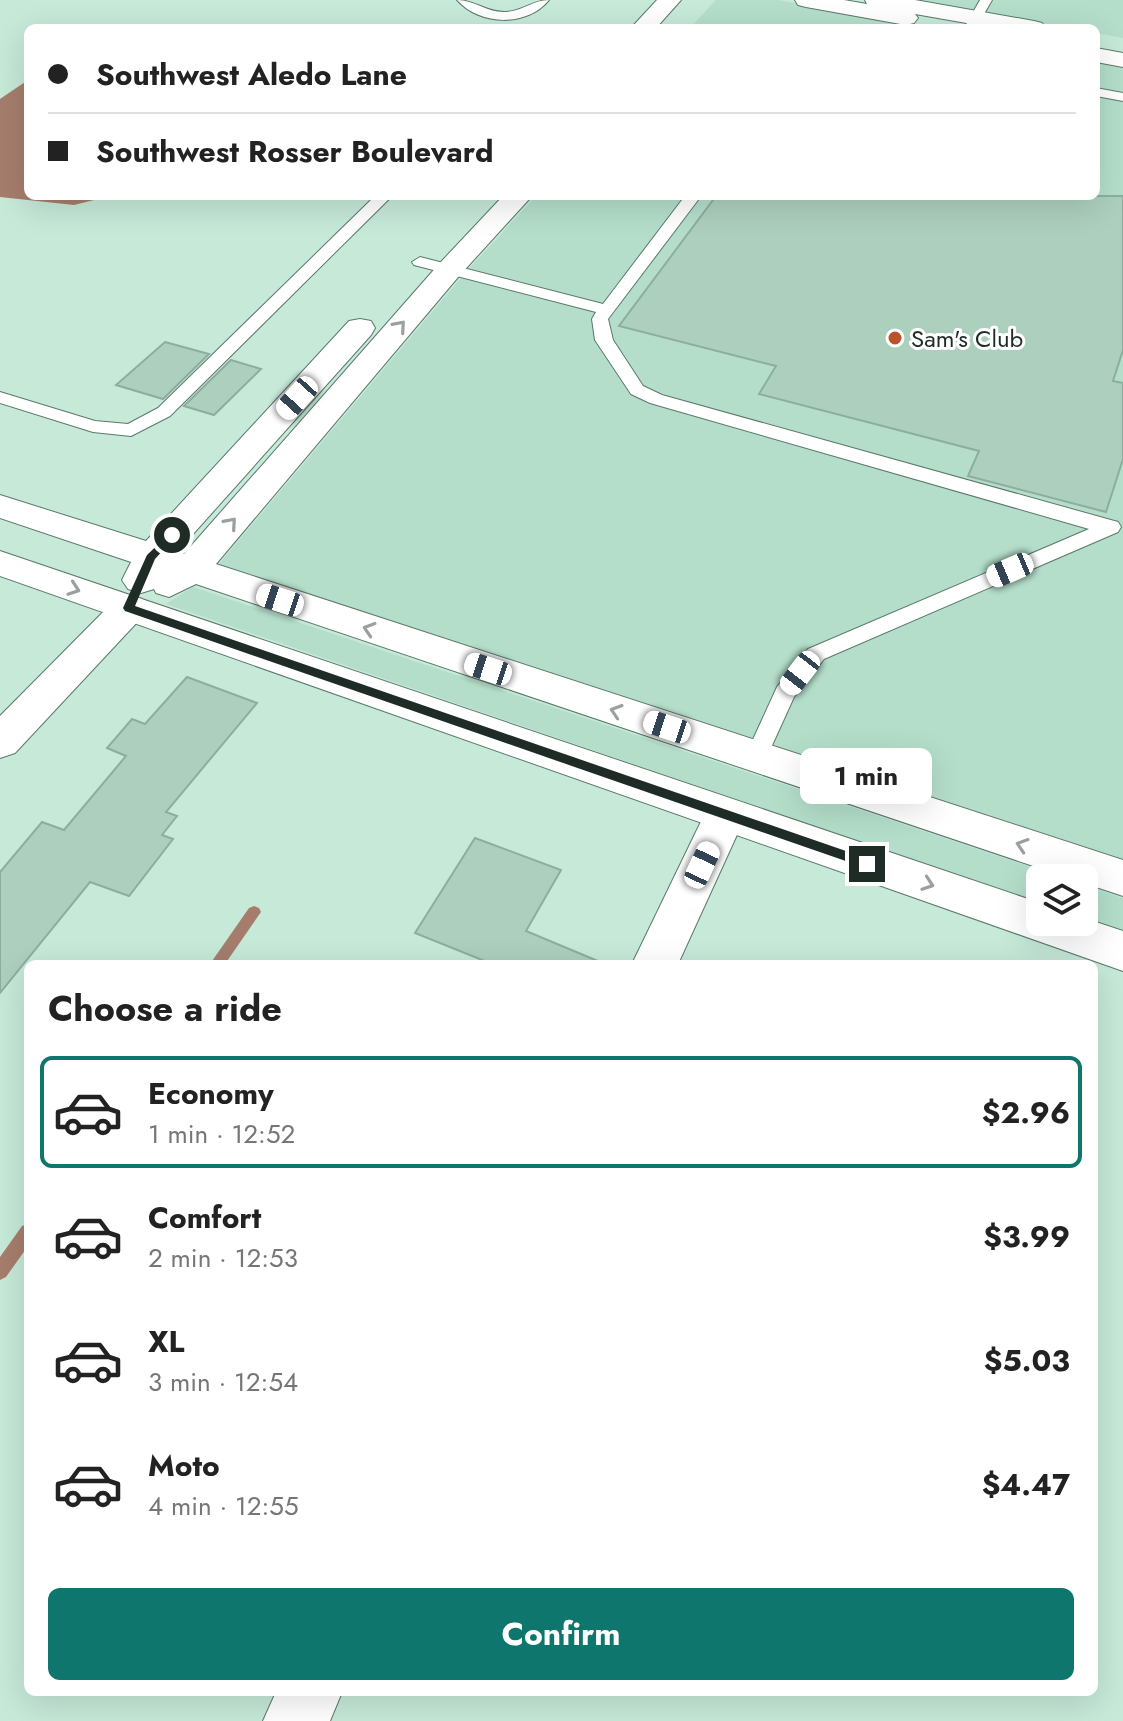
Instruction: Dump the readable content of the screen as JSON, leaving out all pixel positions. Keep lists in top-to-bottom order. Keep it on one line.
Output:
{"places":["Sam's Club"],"page":{"banner":["Southwest Aledo Lane","Southwest Rosser Boulevard"],"bubble":"1 min","heading":"Choose a ride","list":[{"name":"Economy","note":"1 min · 12:52","value":"$2.96"},{"name":"Comfort","note":"2 min · 12:53","value":"$3.99"},{"name":"XL","note":"3 min · 12:54","value":"$5.03"},{"name":"Moto","note":"4 min · 12:55","value":"$4.47"}],"buttons":"Confirm"}}
